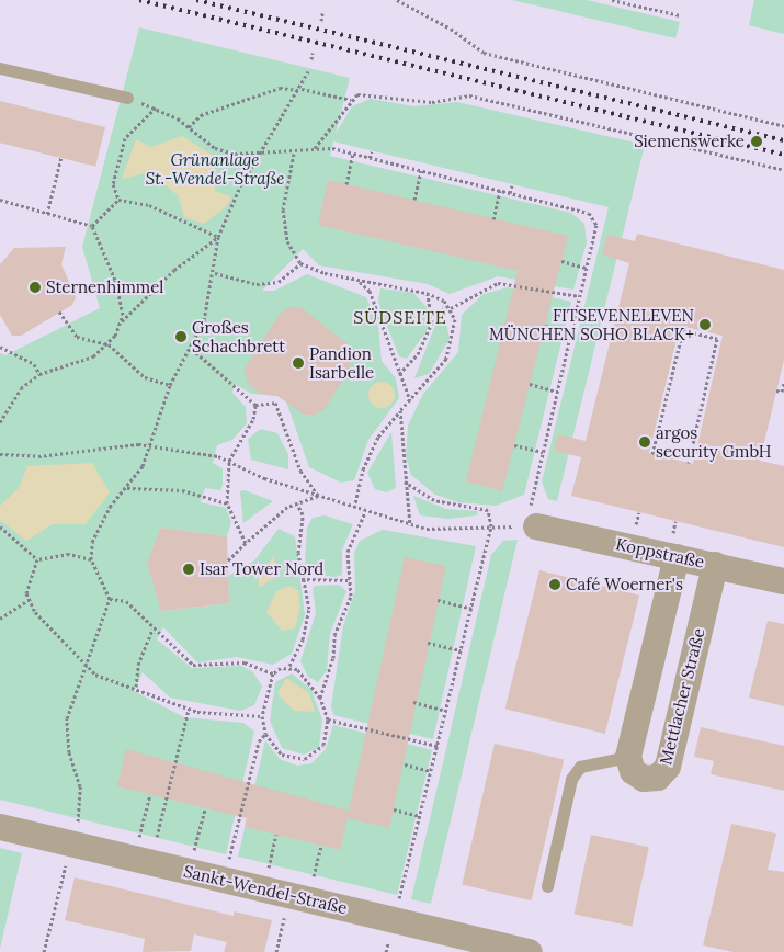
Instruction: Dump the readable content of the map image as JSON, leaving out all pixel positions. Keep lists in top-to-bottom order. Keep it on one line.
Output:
{"streets":{"street":["Koppstraße","Mettlacher Straße","Sankt-Wendel-Straße"]},"crossings":[["Koppstraße","Mettlacher Straße"]],"districts":["SÜDSEITE"],"parks":["Grünanlage St.-Wendel-Straße"],"places":["Siemenswerke","Sternenhimmel","FITSEVENELEVEN MÜNCHEN SOHO BLACK+","Großes Schachbrett","Pandion Isarbelle","argos security GmbH","Isar Tower Nord","Café Woerner's"]}
